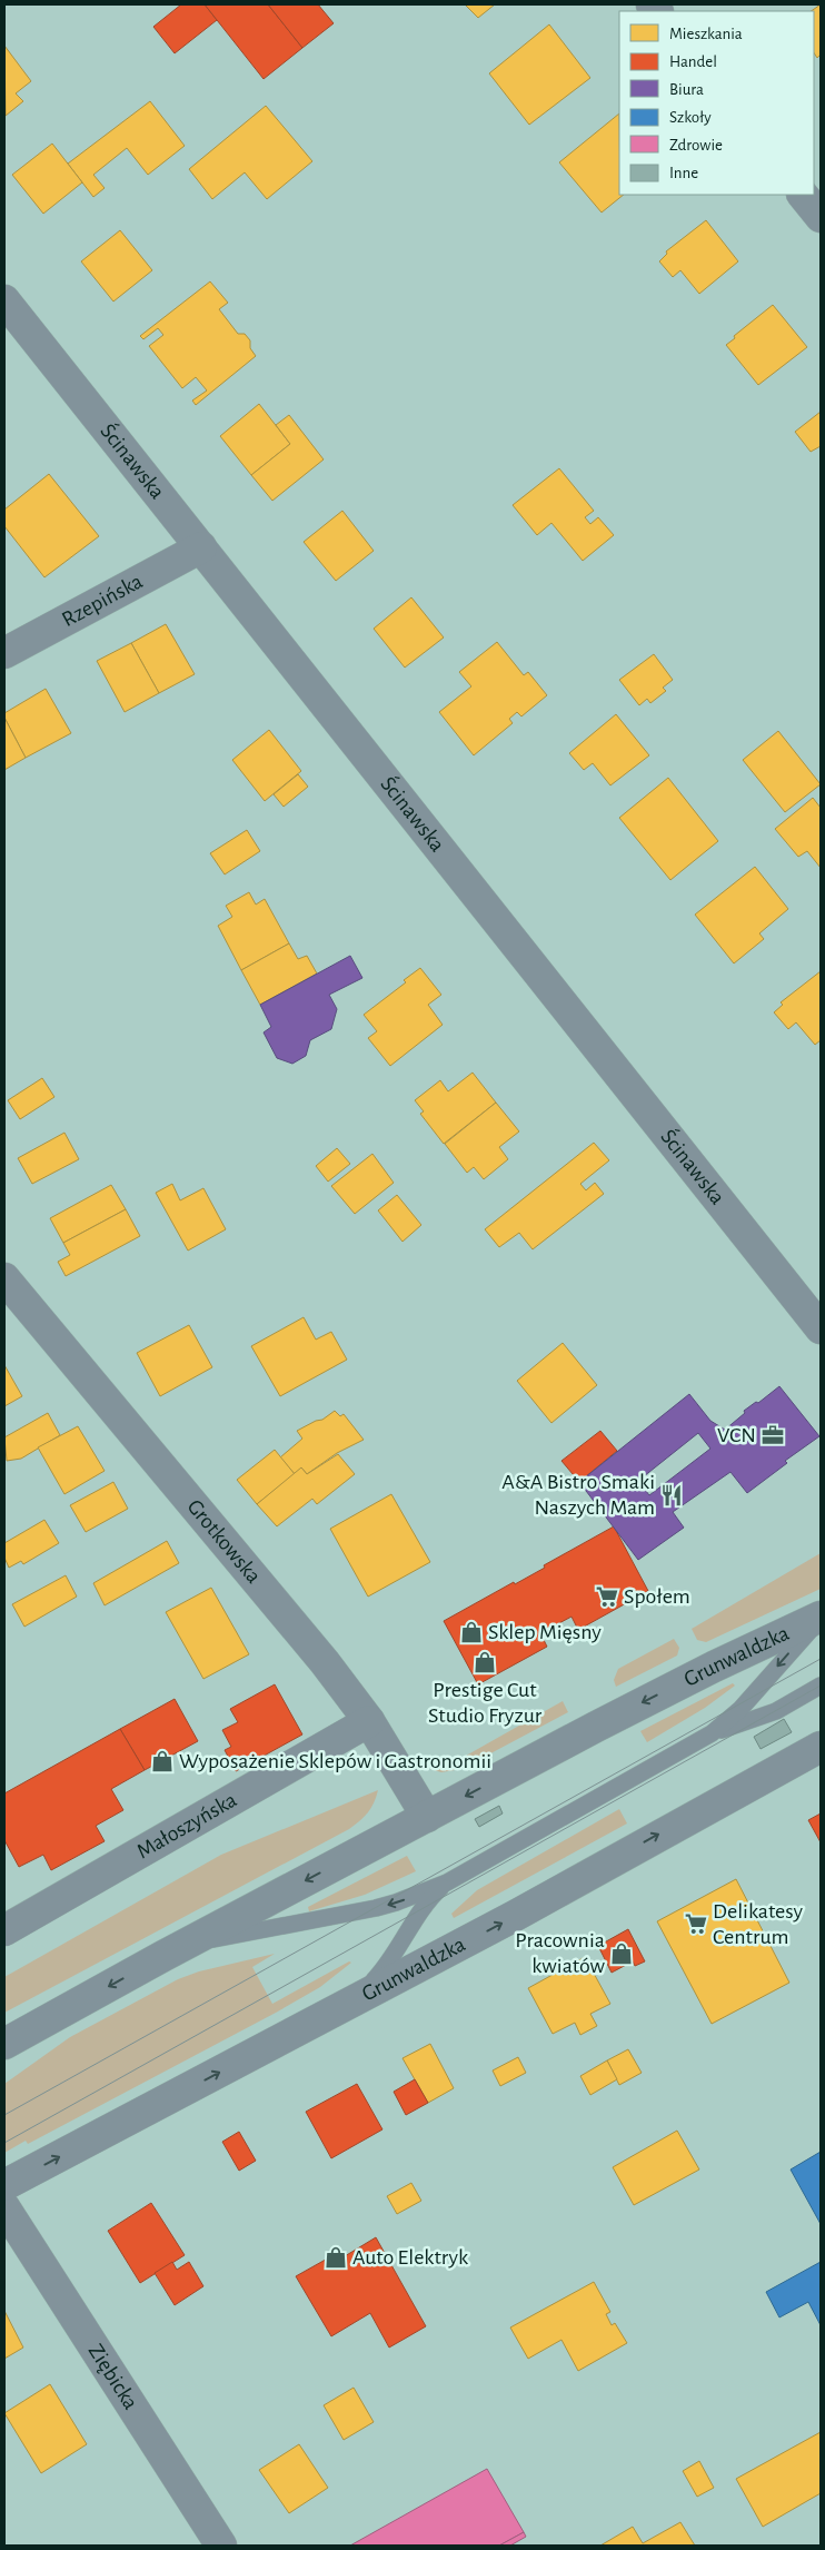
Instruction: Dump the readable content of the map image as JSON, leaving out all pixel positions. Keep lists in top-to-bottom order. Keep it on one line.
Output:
{"streets":{"street":["Ścinawska","Rzepińska","Grotkowska","Grunwaldzka","Małoszyńska","Ziębicka"]},"crossings":[["Ścinawska","Rzepińska"],["Grotkowska","Grunwaldzka"],["Grotkowska","Małoszyńska"]],"places":{"office":["VCN"],"restaurant":["A&A Bistro Smaki Naszych Mam"],"supermarket":["Społem","Delikatesy Centrum"],"shop":["Sklep Mięsny","Prestige Cut Studio Fryzur","Wyposażenie Sklepów i Gastronomii","Pracownia kwiatów","Auto Elektryk"]},"legend":["Mieszkania","Handel","Biura","Szkoły","Zdrowie","Inne"]}
